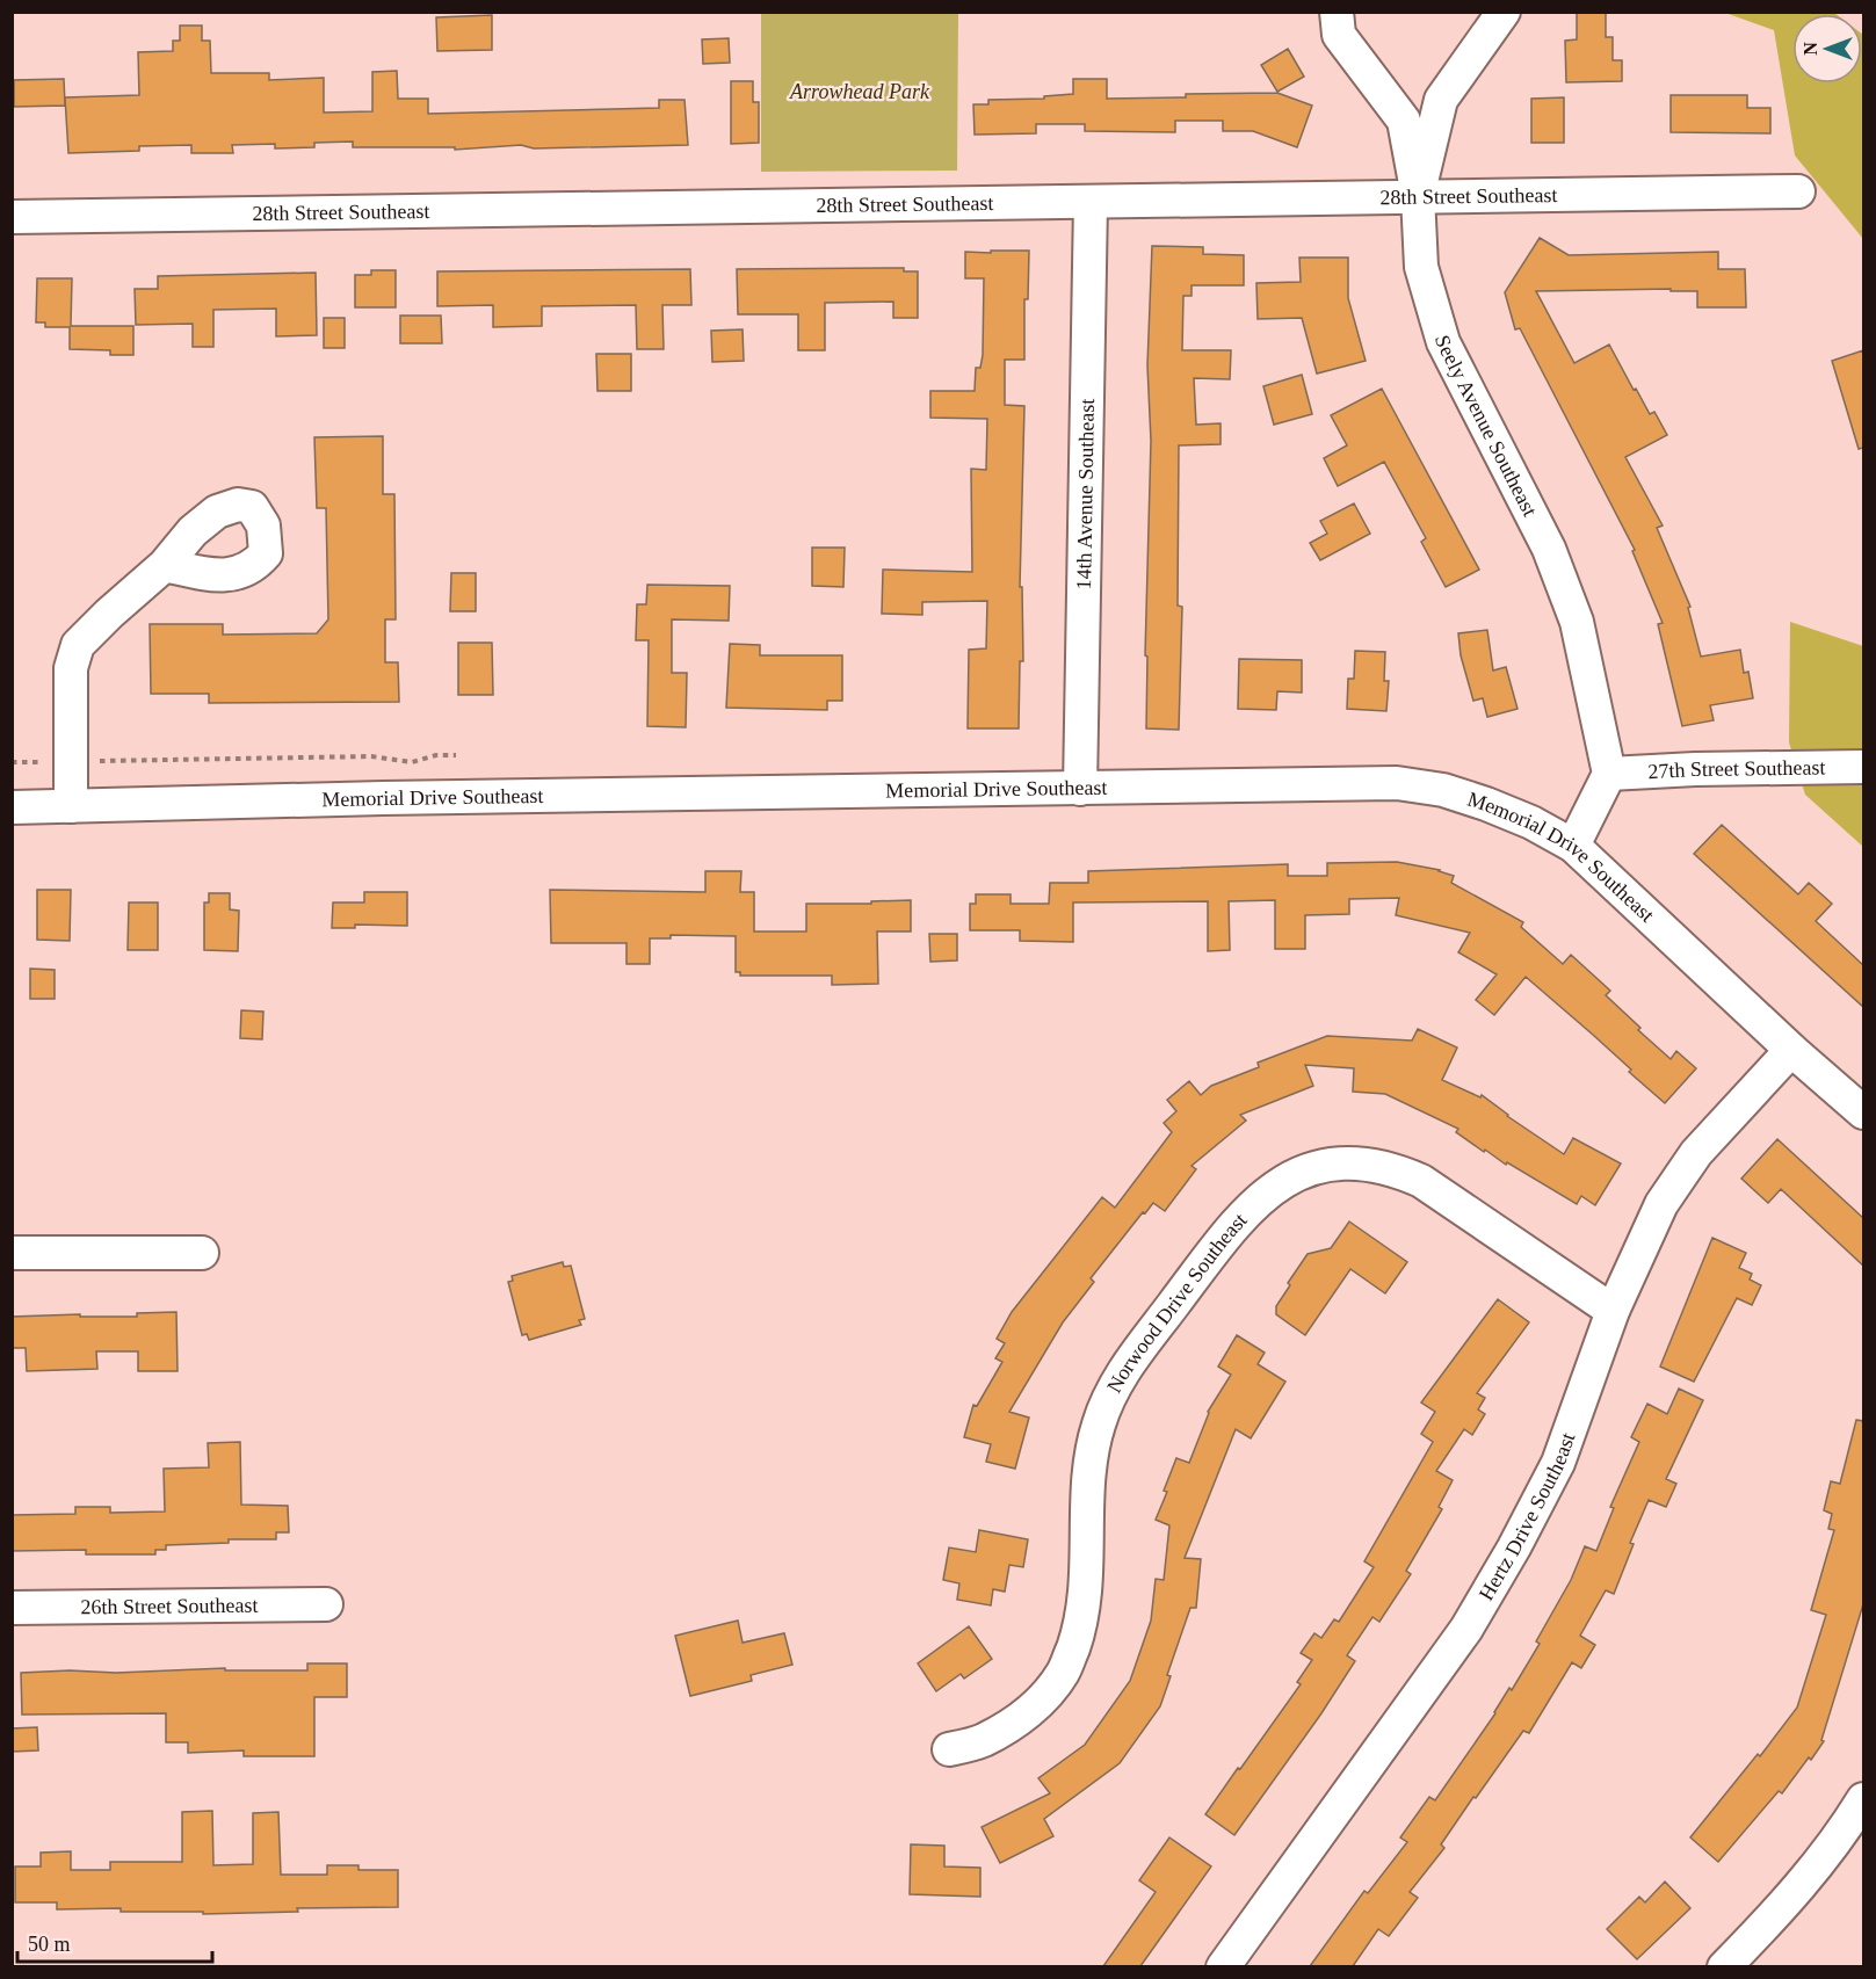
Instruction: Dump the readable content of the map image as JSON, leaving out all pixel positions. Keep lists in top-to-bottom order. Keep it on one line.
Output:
{"streets":{"street":["28th Street Southeast","Seely Avenue Southeast","14th Avenue Southeast","27th Street Southeast","Memorial Drive Southeast","Norwood Drive Southeast","Hertz Drive Southeast","26th Street Southeast"]},"crossings":[["28th Street Southeast","Seely Avenue Southeast"],["28th Street Southeast","14th Avenue Southeast"],["Seely Avenue Southeast","27th Street Southeast"],["14th Avenue Southeast","Memorial Drive Southeast"],["Memorial Drive Southeast","Hertz Drive Southeast"],["Norwood Drive Southeast","Hertz Drive Southeast"]],"parks":["Arrowhead Park"],"scale_bar":"50 m","north":"left"}
